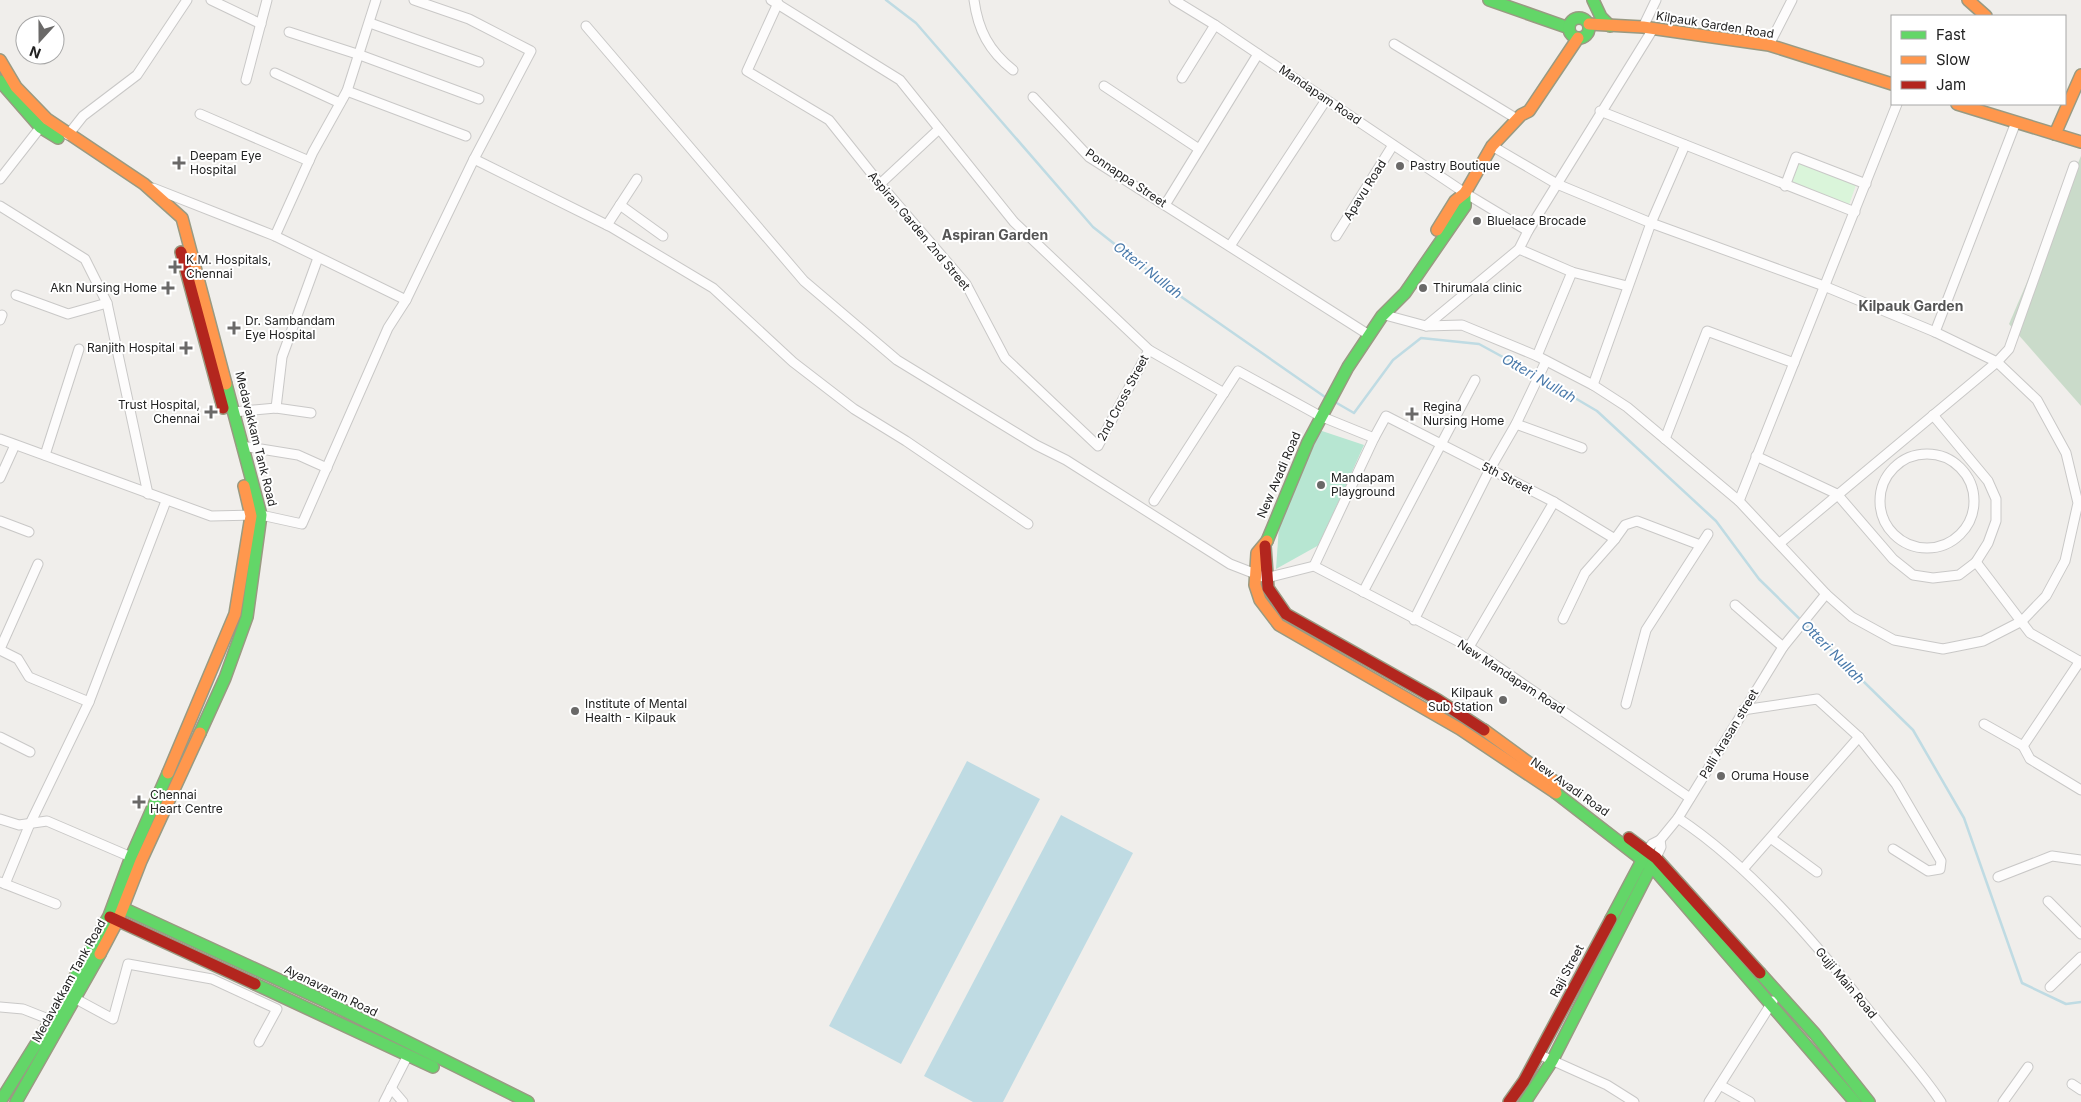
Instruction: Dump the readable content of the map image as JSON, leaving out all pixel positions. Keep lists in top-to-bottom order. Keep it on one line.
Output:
{"streets":{"main road":["Kilpauk Garden Road","Medavakkam Tank Road","New Avadi Road","Raji Street","Ayanavaram Road"],"street":["Mandapam Road","Ponnappa Street","Apavu Road","Aspiran Garden 2nd Street","2nd Cross Street","5th Street","New Mandapam Road","Palli Arasan street","Gujji Main Road"]},"crossings":[["Mandapam Road","Apavu Road"],["Ponnappa Street","New Avadi Road"],["Aspiran Garden 2nd Street","2nd Cross Street"],["Medavakkam Tank Road","Ayanavaram Road"],["New Avadi Road","Palli Arasan street"],["New Avadi Road","Raji Street"],["New Mandapam Road","Palli Arasan street"],["Palli Arasan street","Raji Street"]],"districts":["Aspiran Garden","Kilpauk Garden"],"water":["Otteri Nullah"],"places":{"health":["Deepam Eye Hospital","K.M. Hospitals, Chennai","Akn Nursing Home","Dr. Sambandam Eye Hospital","Ranjith Hospital","Trust Hospital, Chennai","Regina Nursing Home","Chennai Heart Centre"],"other":["Pastry Boutique","Bluelace Brocade","Thirumala clinic","Mandapam Playground","Kilpauk Sub Station","Institute of Mental Health - Kilpauk","Oruma House"]},"legend":["Fast","Slow","Jam"],"north":"bottom"}
